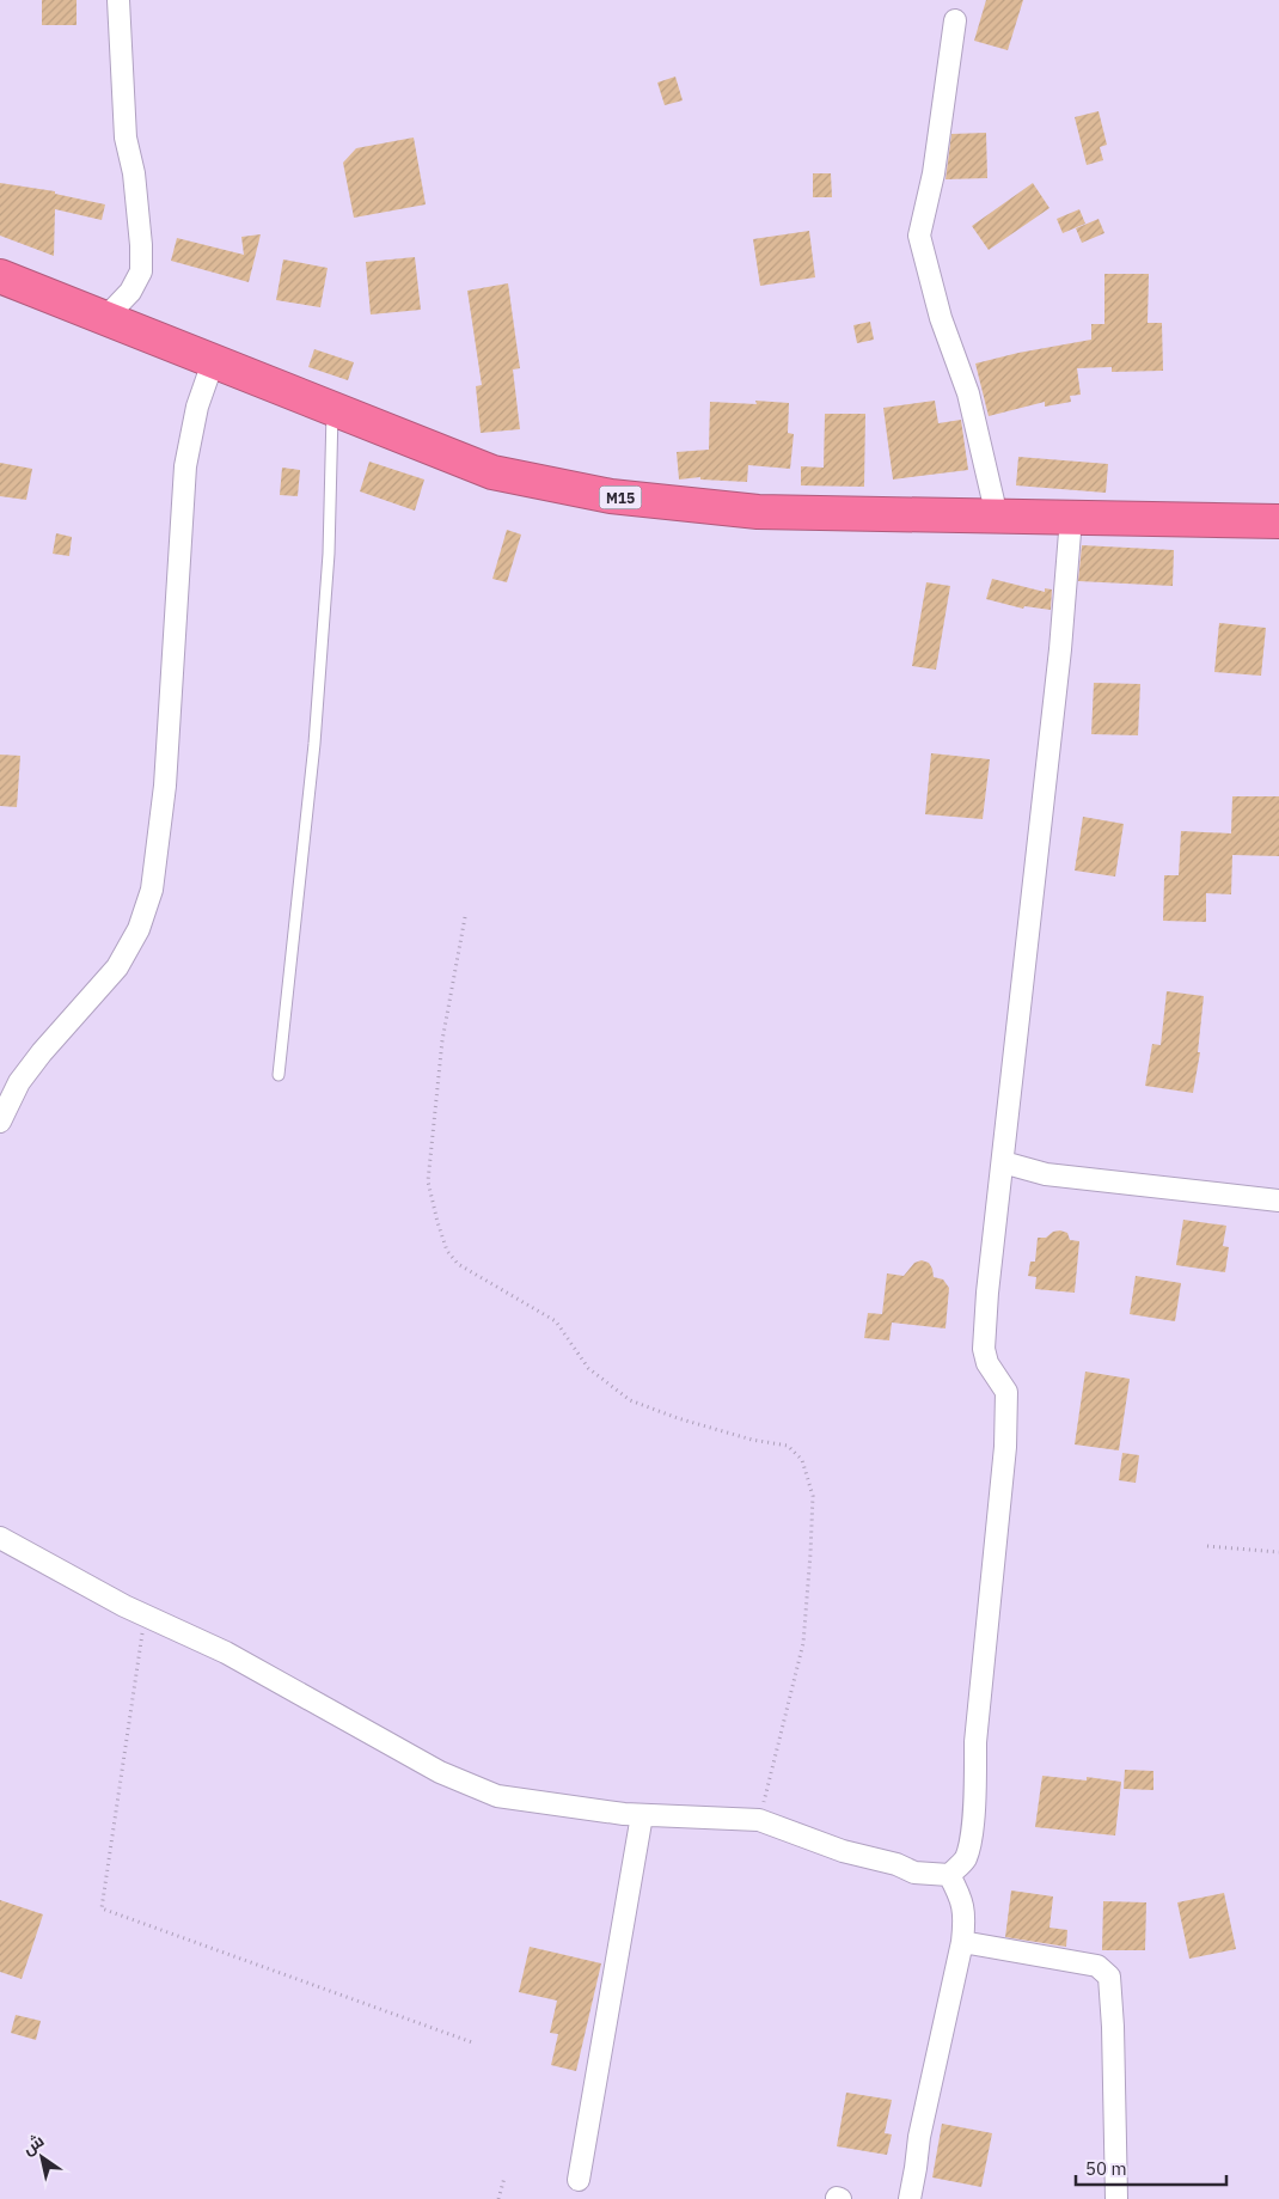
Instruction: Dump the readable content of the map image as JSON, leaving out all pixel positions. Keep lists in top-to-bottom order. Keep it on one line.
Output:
{"streets":{"highway":["M15"]},"scale_bar":"50 m","north":"top left"}
